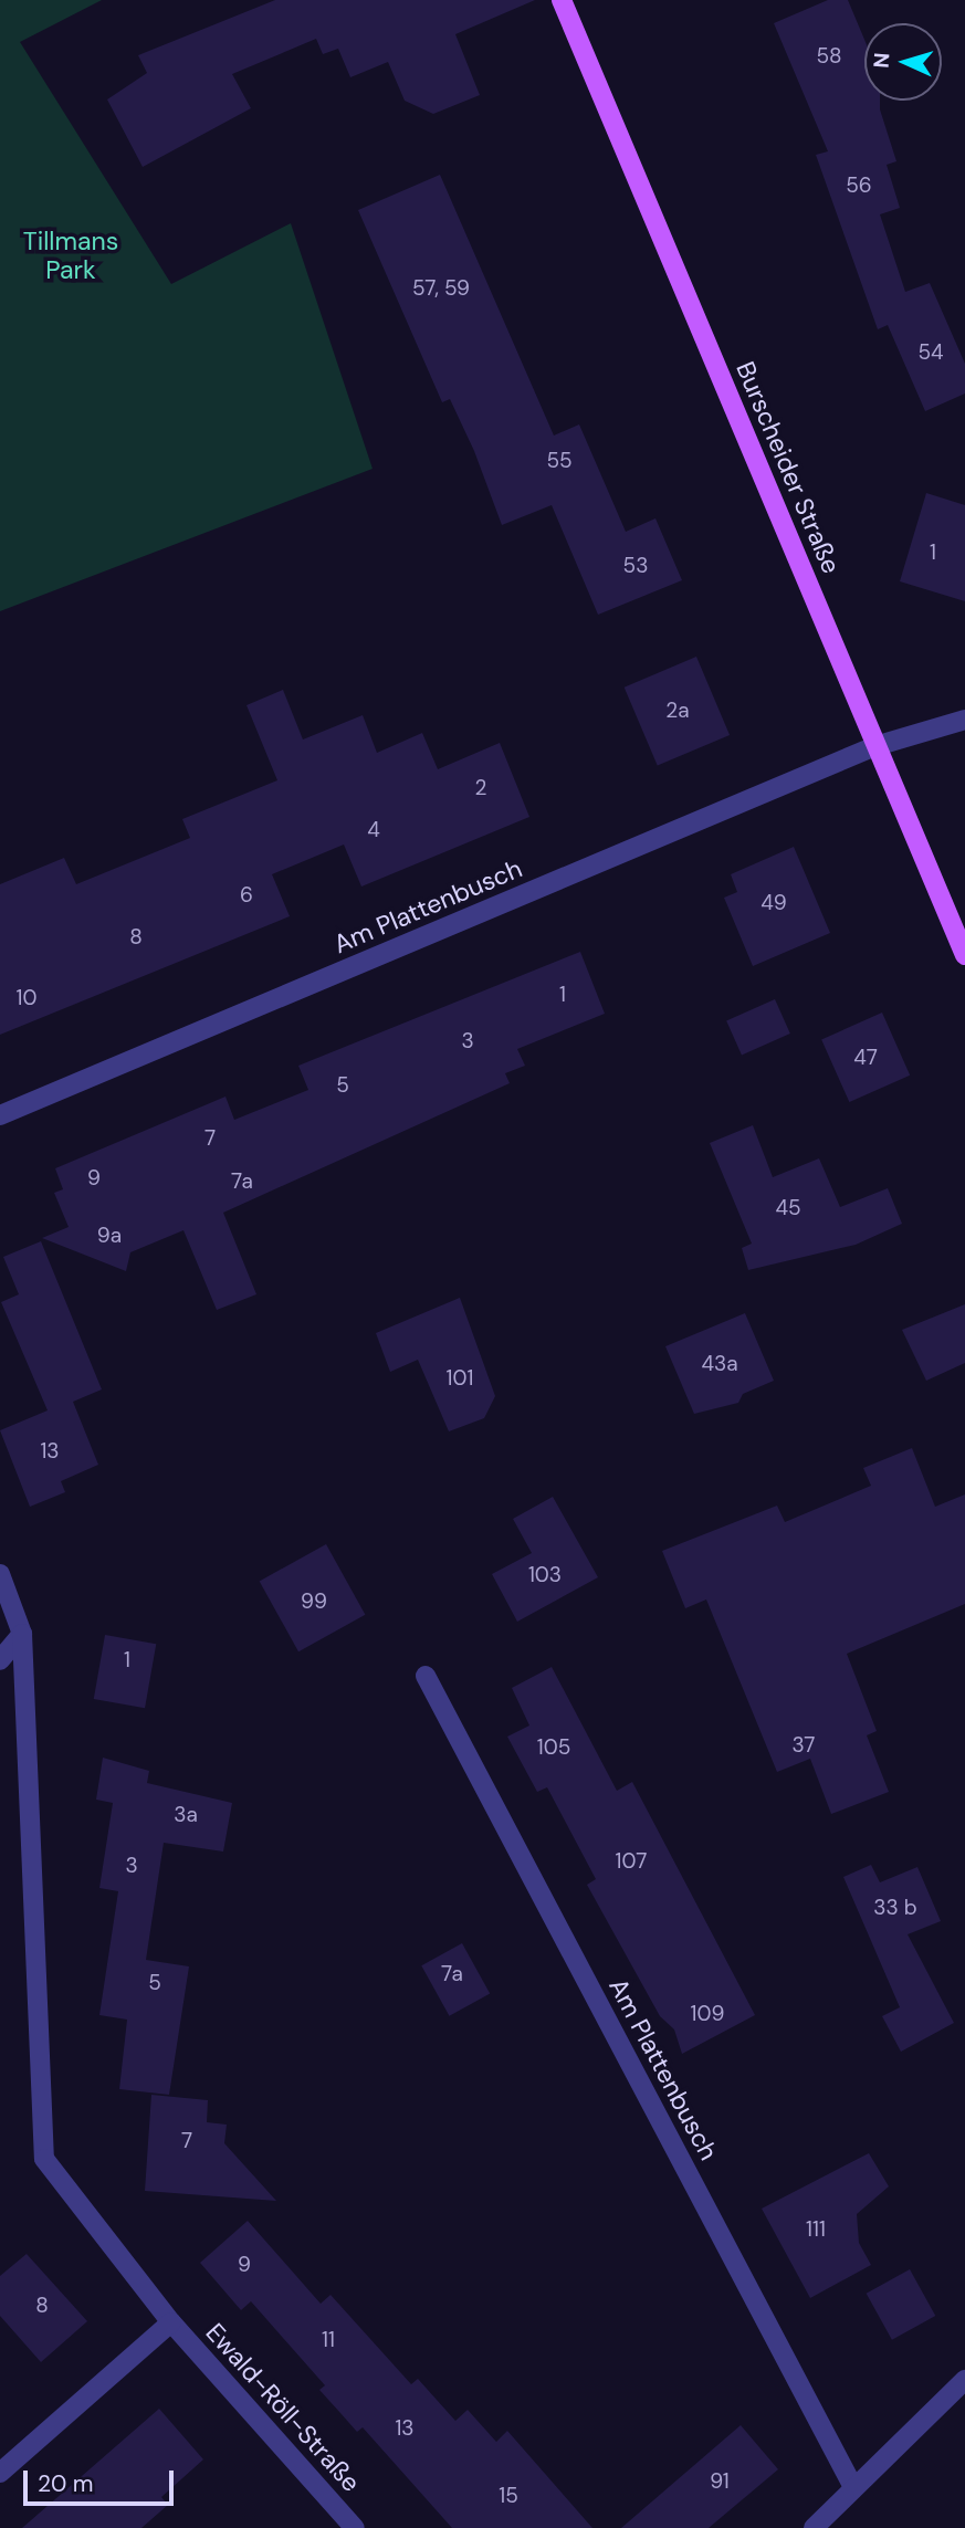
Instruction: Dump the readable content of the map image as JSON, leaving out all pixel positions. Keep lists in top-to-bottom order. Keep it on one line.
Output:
{"streets":{"main road":["Burscheider Straße"],"street":["Am Plattenbusch","Ewald-Röll-Straße"]},"crossings":[["Burscheider Straße","Am Plattenbusch"]],"parks":["Tillmans Park"],"house_numbers":["58","56","57, 59","54","55","1","53","2a","2","4","6","49","8","1","10","3","47","5","7","9","7a","45","9a","43a","101","13","103","99","1","37","105","3a","107","3","33 b","7a","5","109","7","111","9","8","11","13","91","15"],"scale_bar":"20 m","north":"left"}
